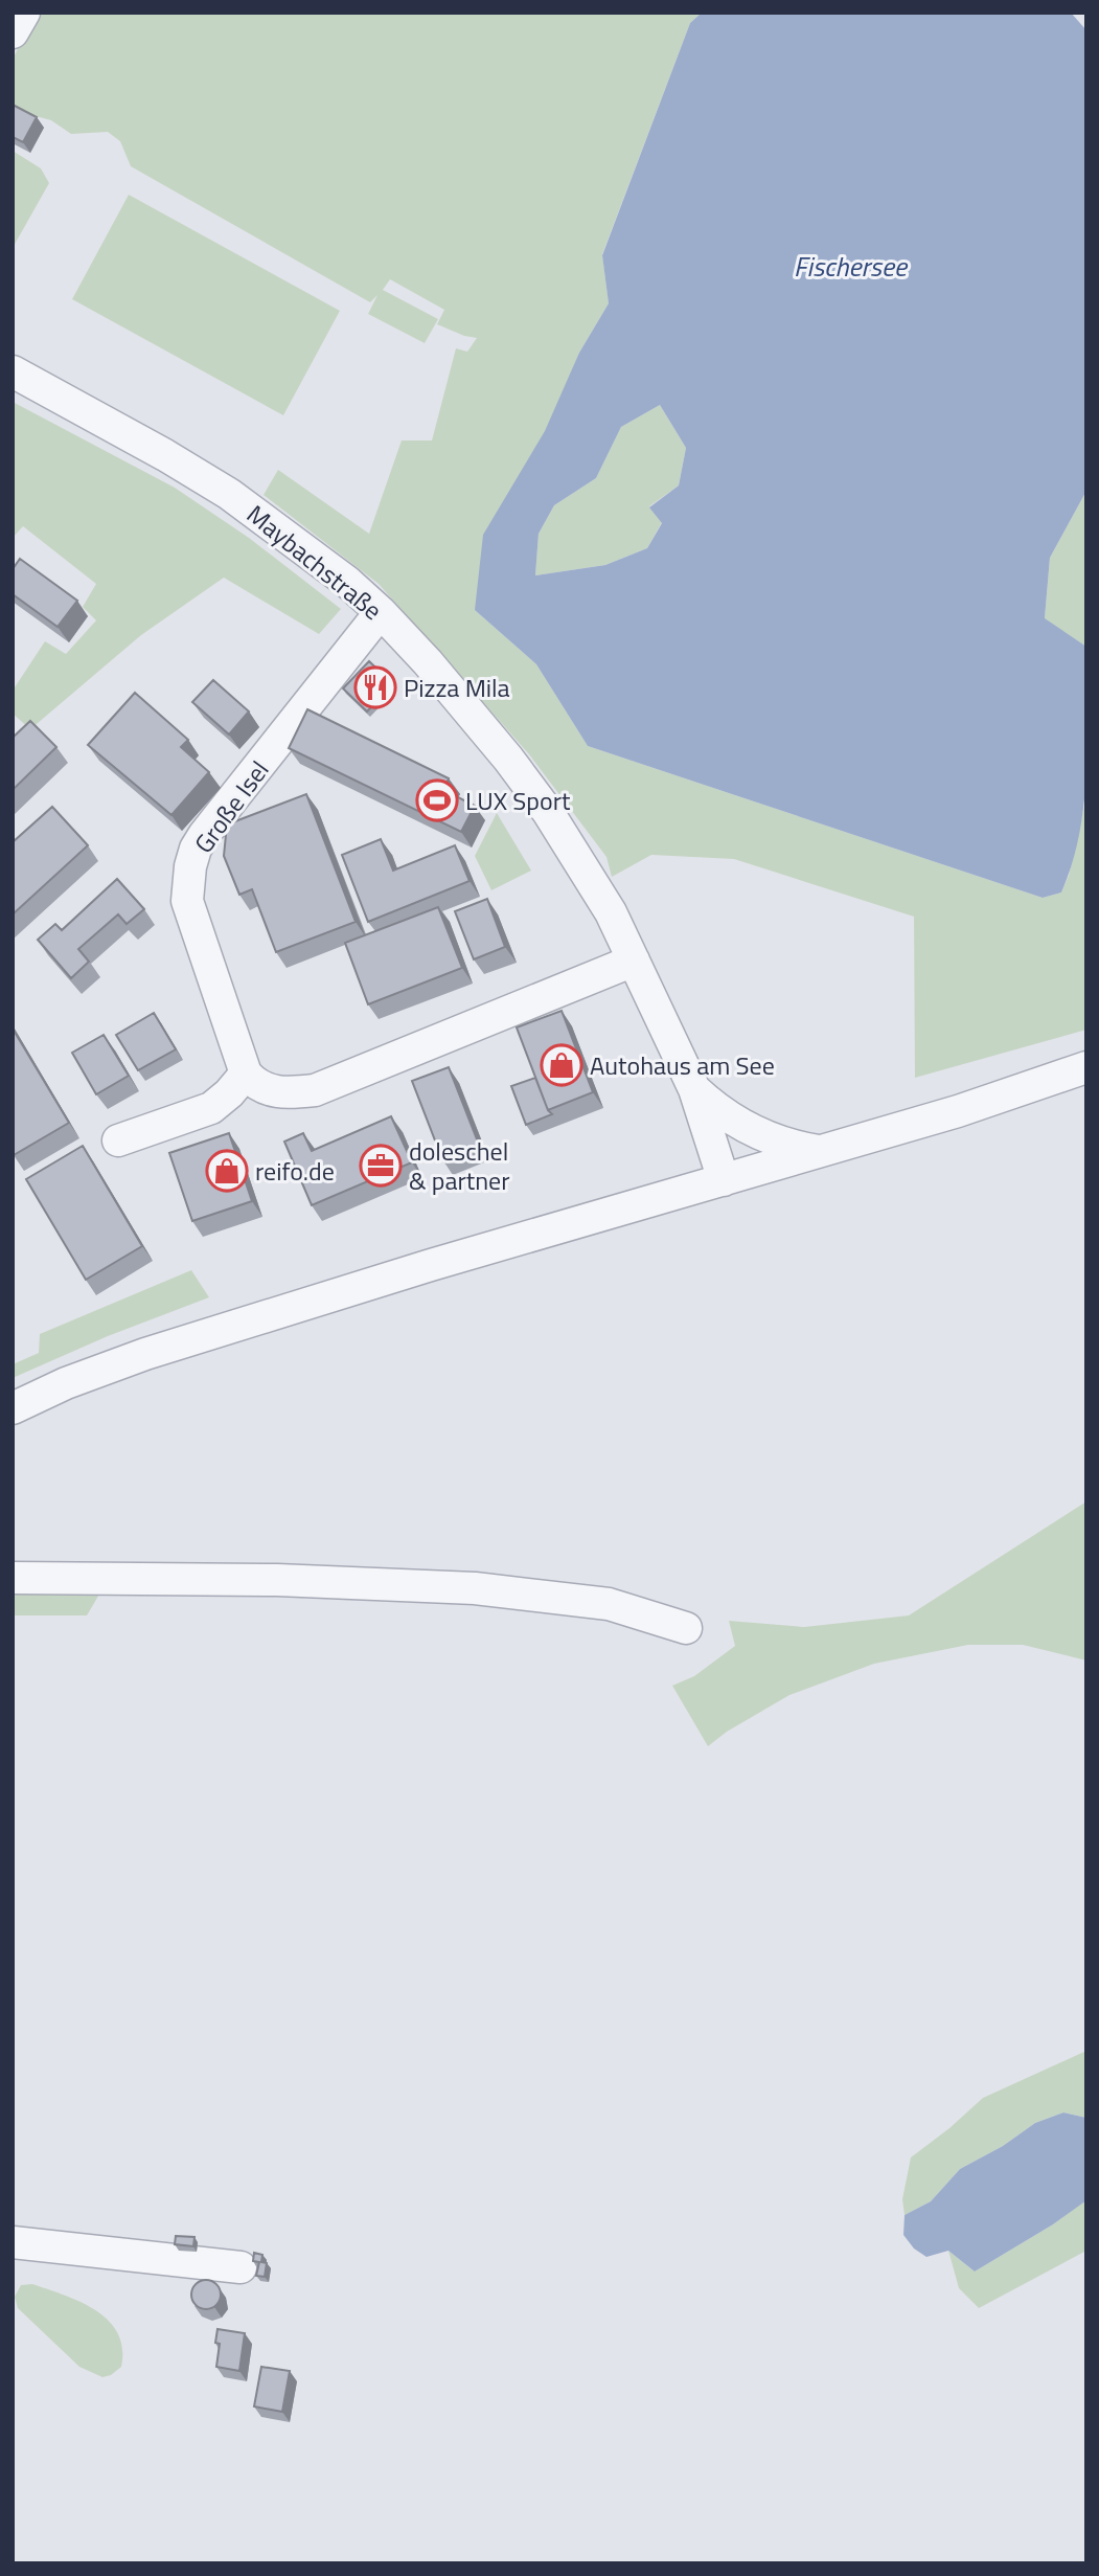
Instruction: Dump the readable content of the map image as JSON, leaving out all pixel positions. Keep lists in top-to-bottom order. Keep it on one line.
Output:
{"streets":{"street":["Maybachstraße","Große Isel"]},"crossings":[["Maybachstraße","Große Isel"]],"water":["Fischersee"],"places":{"restaurant":["Pizza Mila"],"sports":["LUX Sport"],"shop":["Autohaus am See","reifo.de"],"office":["doleschel & partner"]}}
